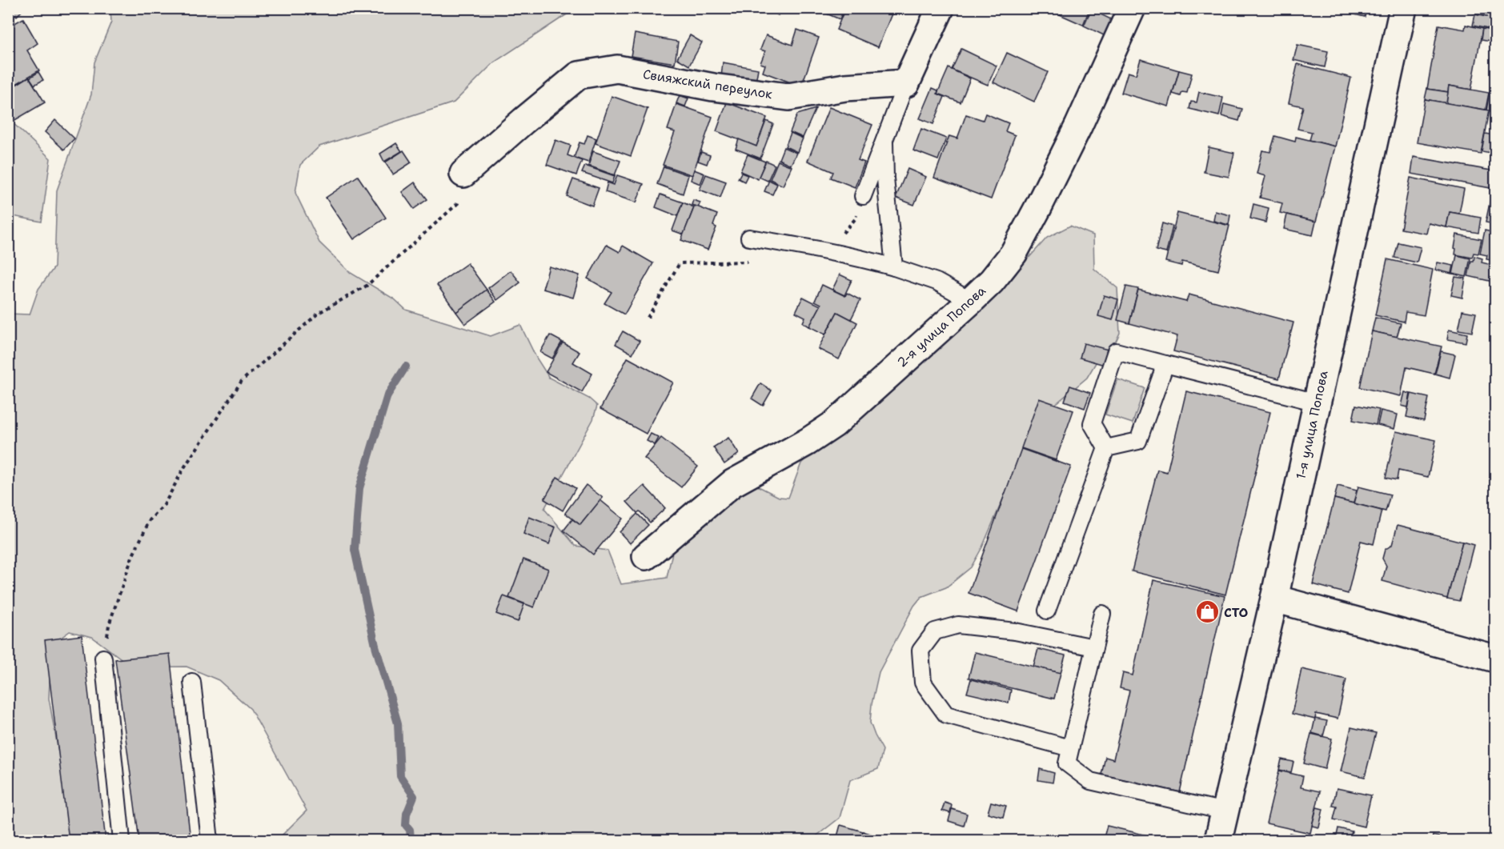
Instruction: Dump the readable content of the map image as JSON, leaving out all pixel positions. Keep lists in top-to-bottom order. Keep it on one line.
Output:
{"streets":{"street":["Свияжский переулок","2-я улица Попова","1-я улица Попова"]},"places":{"shop":["СТО"]}}
